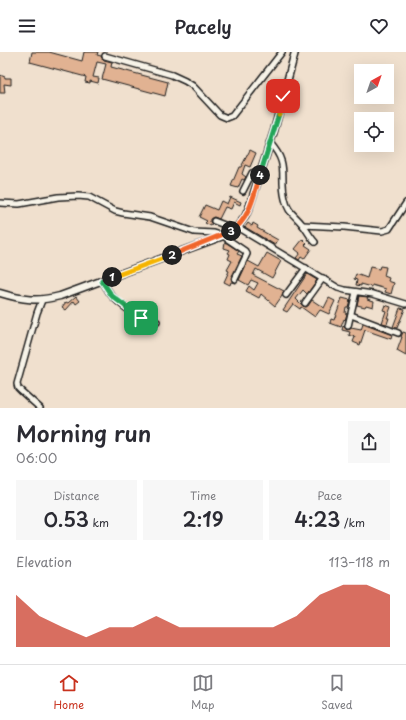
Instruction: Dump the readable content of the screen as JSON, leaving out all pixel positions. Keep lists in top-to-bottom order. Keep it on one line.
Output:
{"north":"top right","page":{"header":"Pacely","pins":["4","3","2","1"],"heading":["Morning run","06:00"],"stats":[["Distance","0.53 km"],["Time","2:19"],["Pace","4:23 /km"]],"chart":["Elevation","113–118 m"],"tabs":["Home","Map","Saved"]}}
